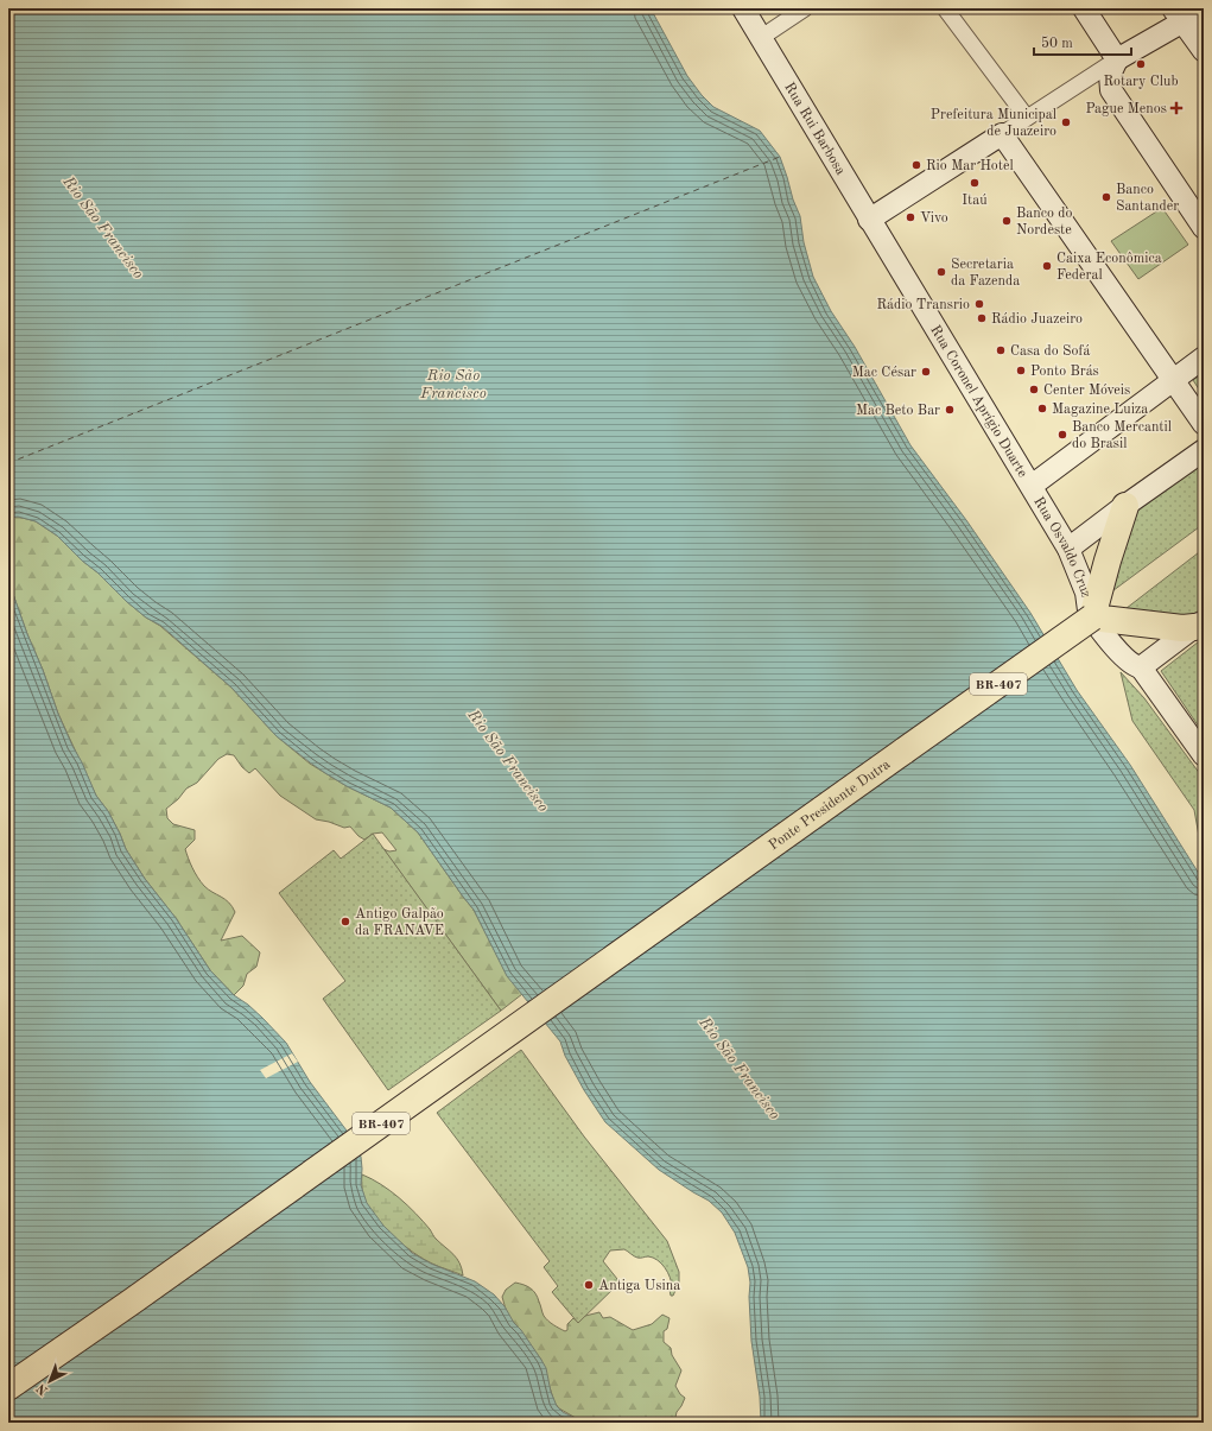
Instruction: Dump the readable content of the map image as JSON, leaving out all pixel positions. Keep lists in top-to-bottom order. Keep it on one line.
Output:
{"streets":{"highway":["BR-407","Ponte Presidente Dutra"],"street":["Rua Rui Barbosa","Rua Coronel Aprígio Duarte","Rua Osvaldo Cruz"]},"crossings":[["Rua Rui Barbosa","Rua Coronel Aprígio Duarte"],["Rua Coronel Aprígio Duarte","Rua Osvaldo Cruz"],["Rua Osvaldo Cruz","Ponte Presidente Dutra"]],"water":["Rio São Francisco"],"places":{"other":["Rotary Club","Prefeitura Municipal de Juazeiro","Rio Mar Hotel","Itaú","Banco Santander","Vivo","Banco do Nordeste","Caixa Econômica Federal","Secretaria da Fazenda","Rádio Transrio","Rádio Juazeiro","Casa do Sofá","Ponto Brás","Mac César","Center Móveis","Magazine Luiza","Mac Beto Bar","Banco Mercantil do Brasil","Antigo Galpão da FRANAVE","Antiga Usina"],"health":["Pague Menos"]},"scale_bar":"50 m","north":"bottom left"}
